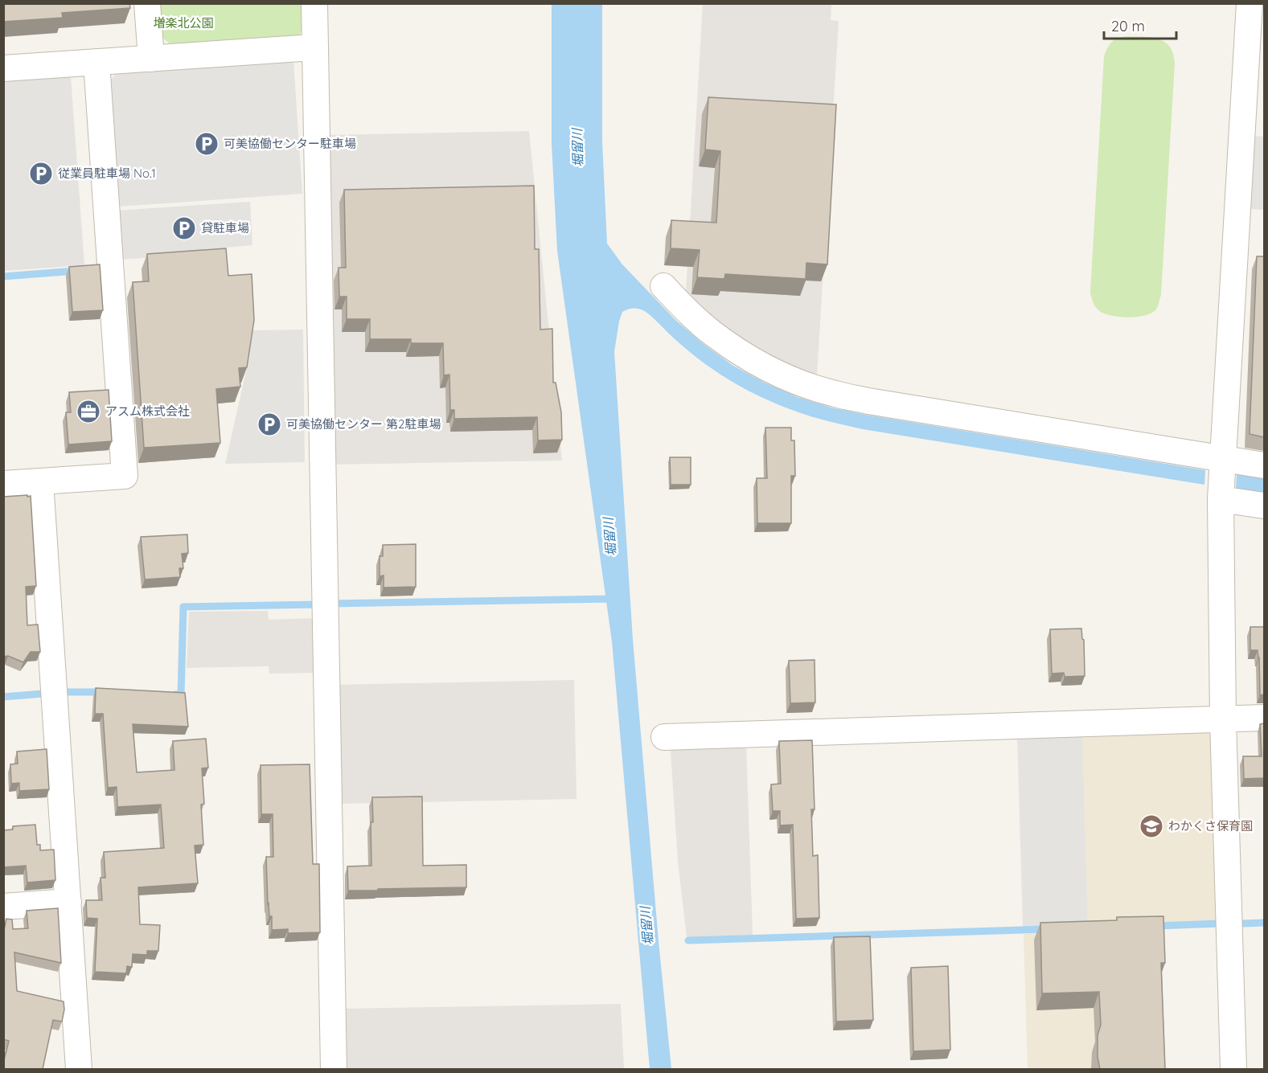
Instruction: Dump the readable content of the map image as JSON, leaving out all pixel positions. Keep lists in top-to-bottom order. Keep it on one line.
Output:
{"water":["堀留川"],"parks":["増楽北公園"],"places":{"parking":["可美協働センター駐車場","従業員駐車場 No.1","貸駐車場","可美協働センター 第2駐車場"],"office":["アスム株式会社"],"school or university":["わかくさ保育園"]},"scale_bar":"20 m"}
